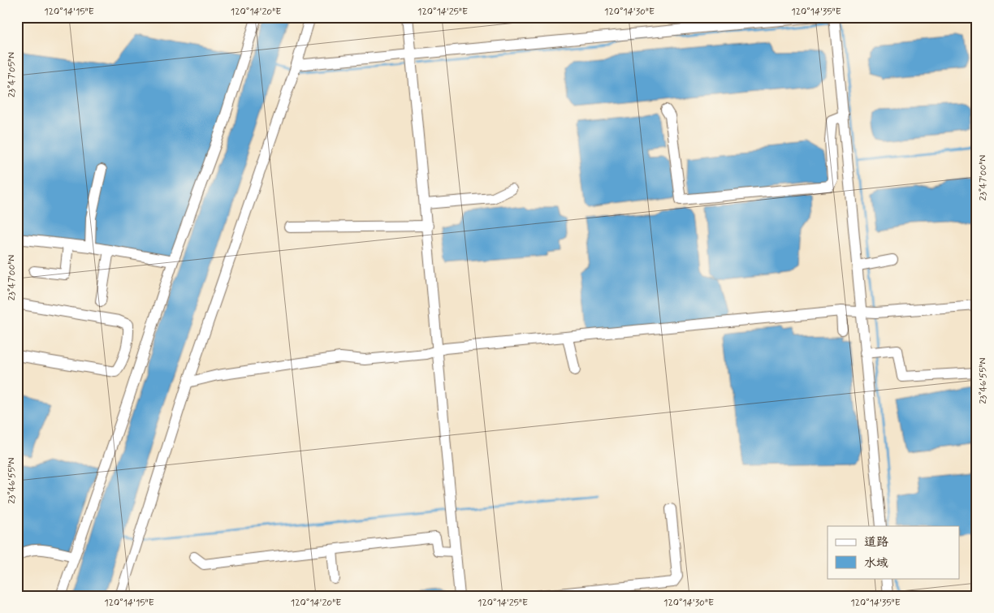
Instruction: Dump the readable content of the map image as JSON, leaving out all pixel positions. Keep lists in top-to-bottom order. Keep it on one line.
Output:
{"legend":["道路","水域"],"coordinates":["120°14'15\"E","120°14'20\"E","120°14'25\"E","120°14'30\"E","120°14'35\"E","23°47'05\"N","23°47'00\"N","23°46'55\"N"]}
